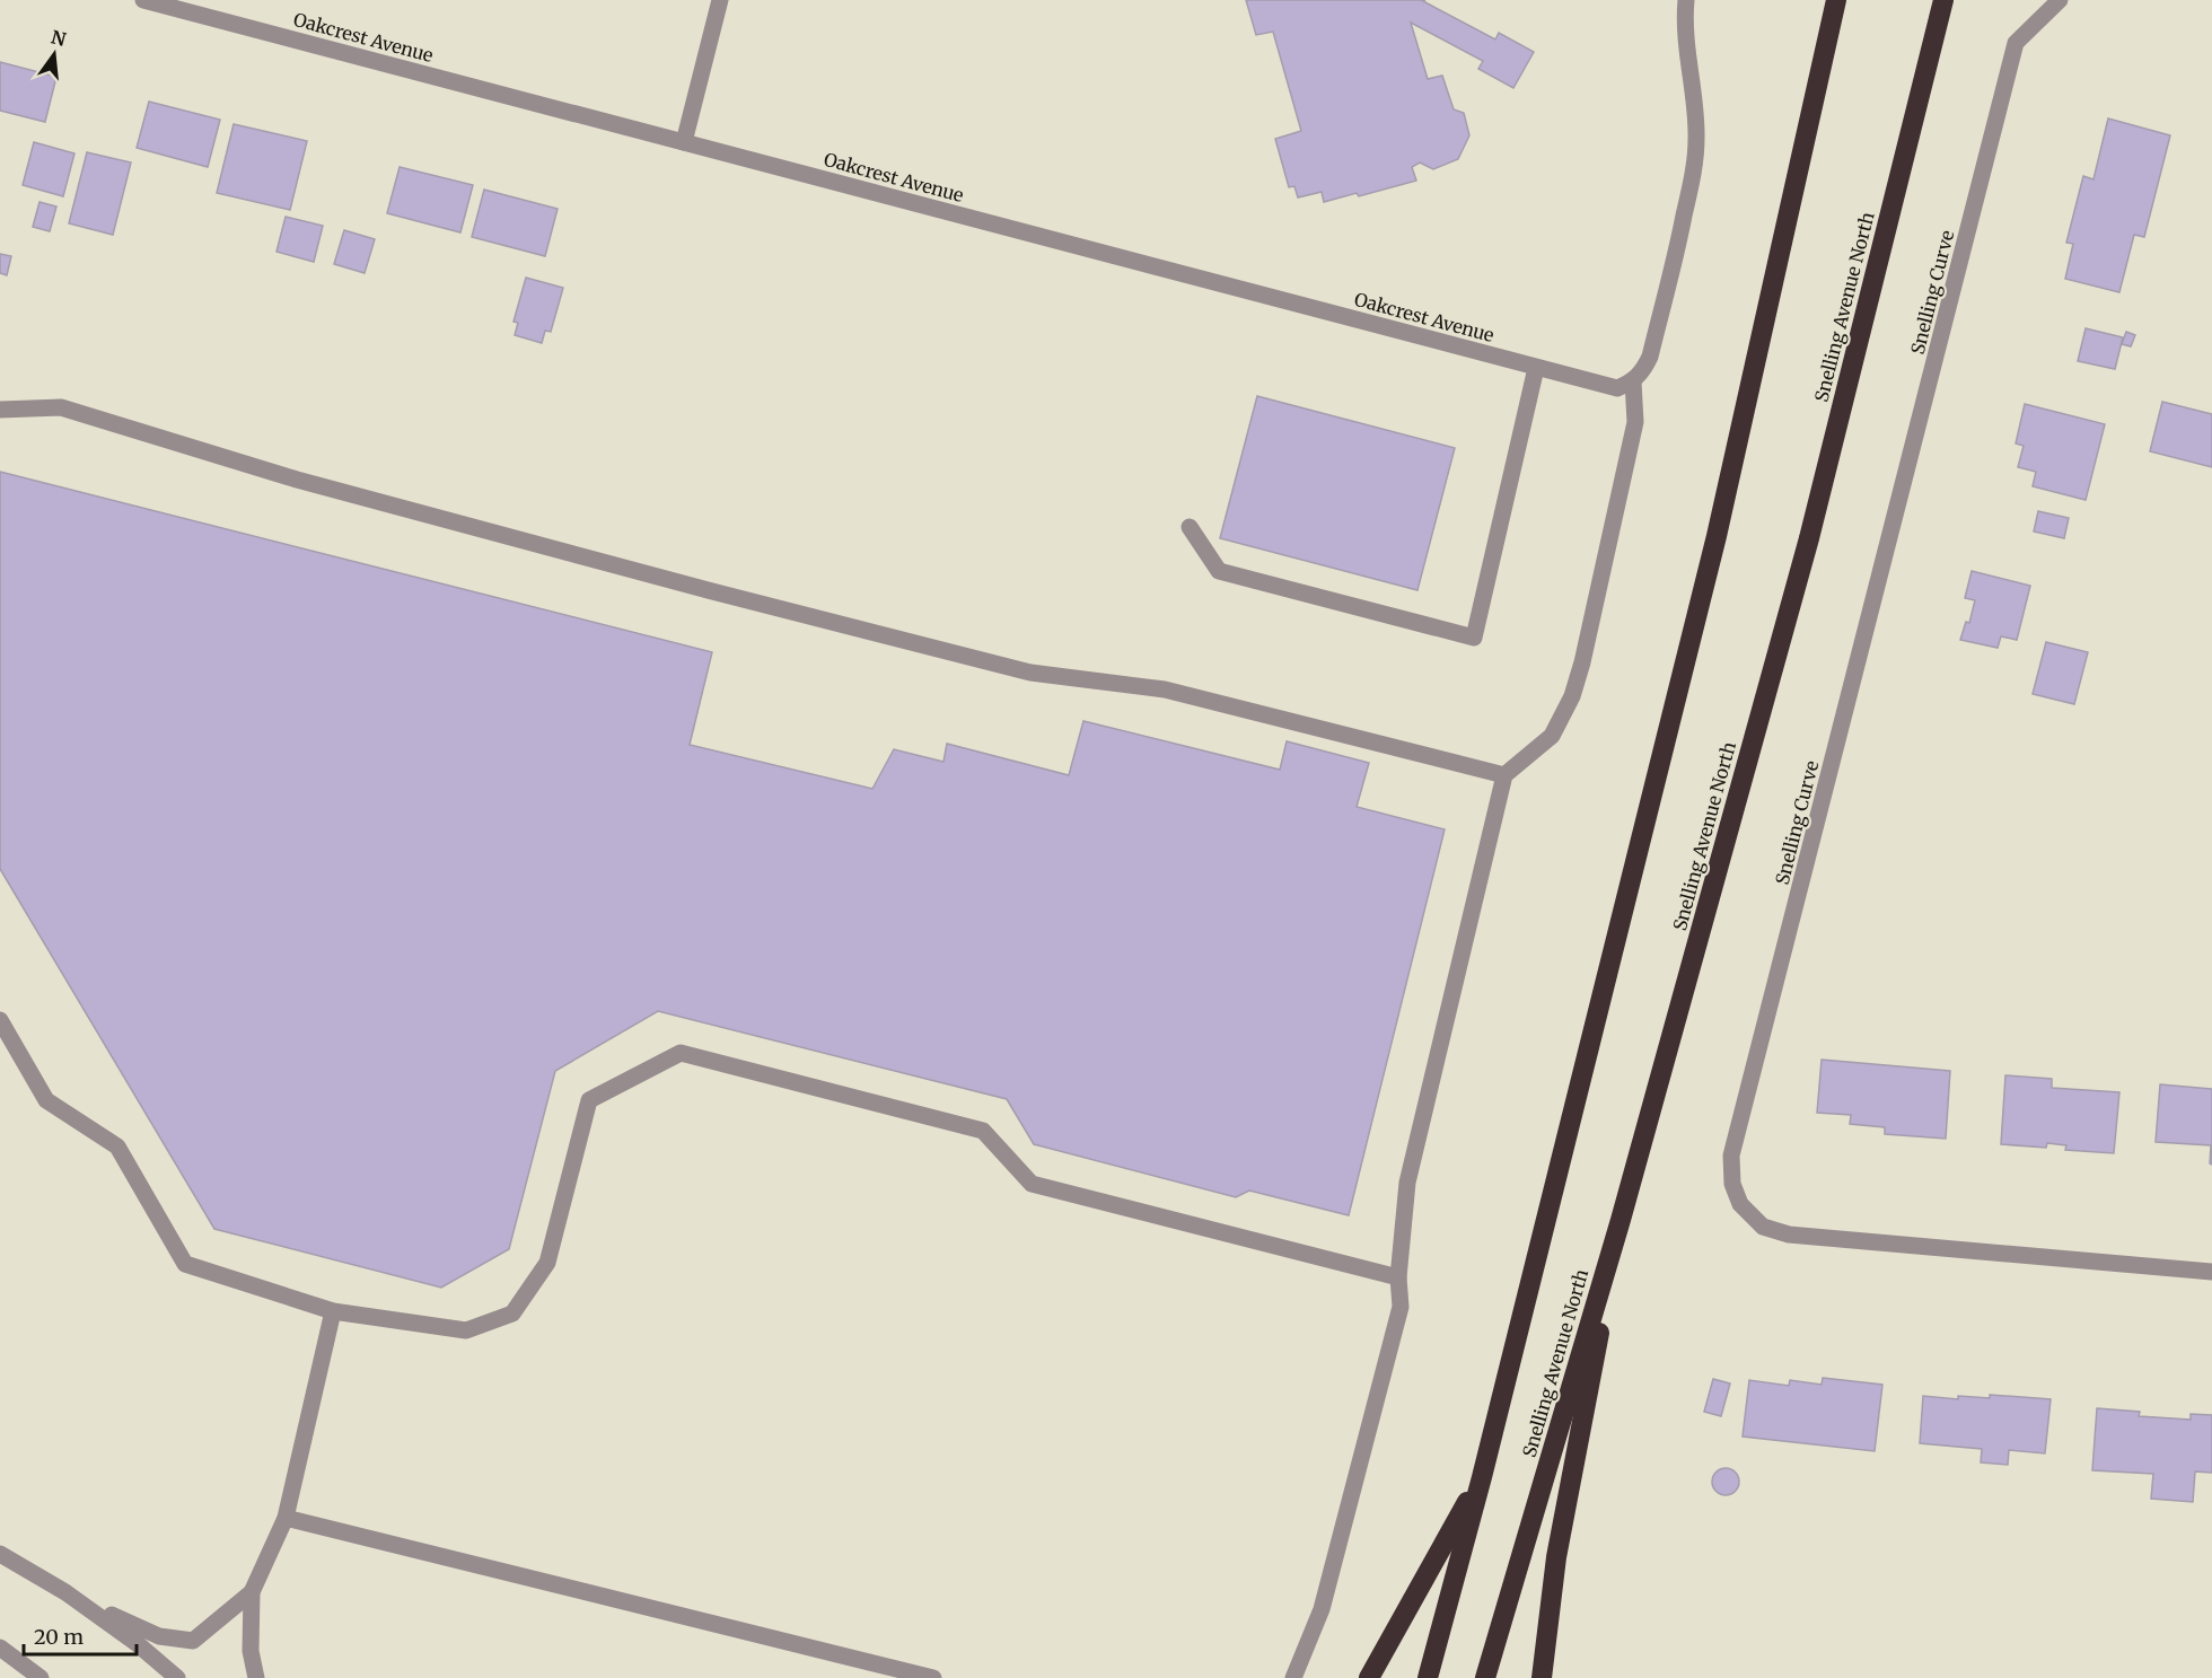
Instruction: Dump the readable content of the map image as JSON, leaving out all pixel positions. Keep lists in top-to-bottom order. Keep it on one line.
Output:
{"streets":{"highway":["Snelling Avenue North"],"street":["Oakcrest Avenue","Snelling Curve"]},"scale_bar":"20 m","north":"top"}
